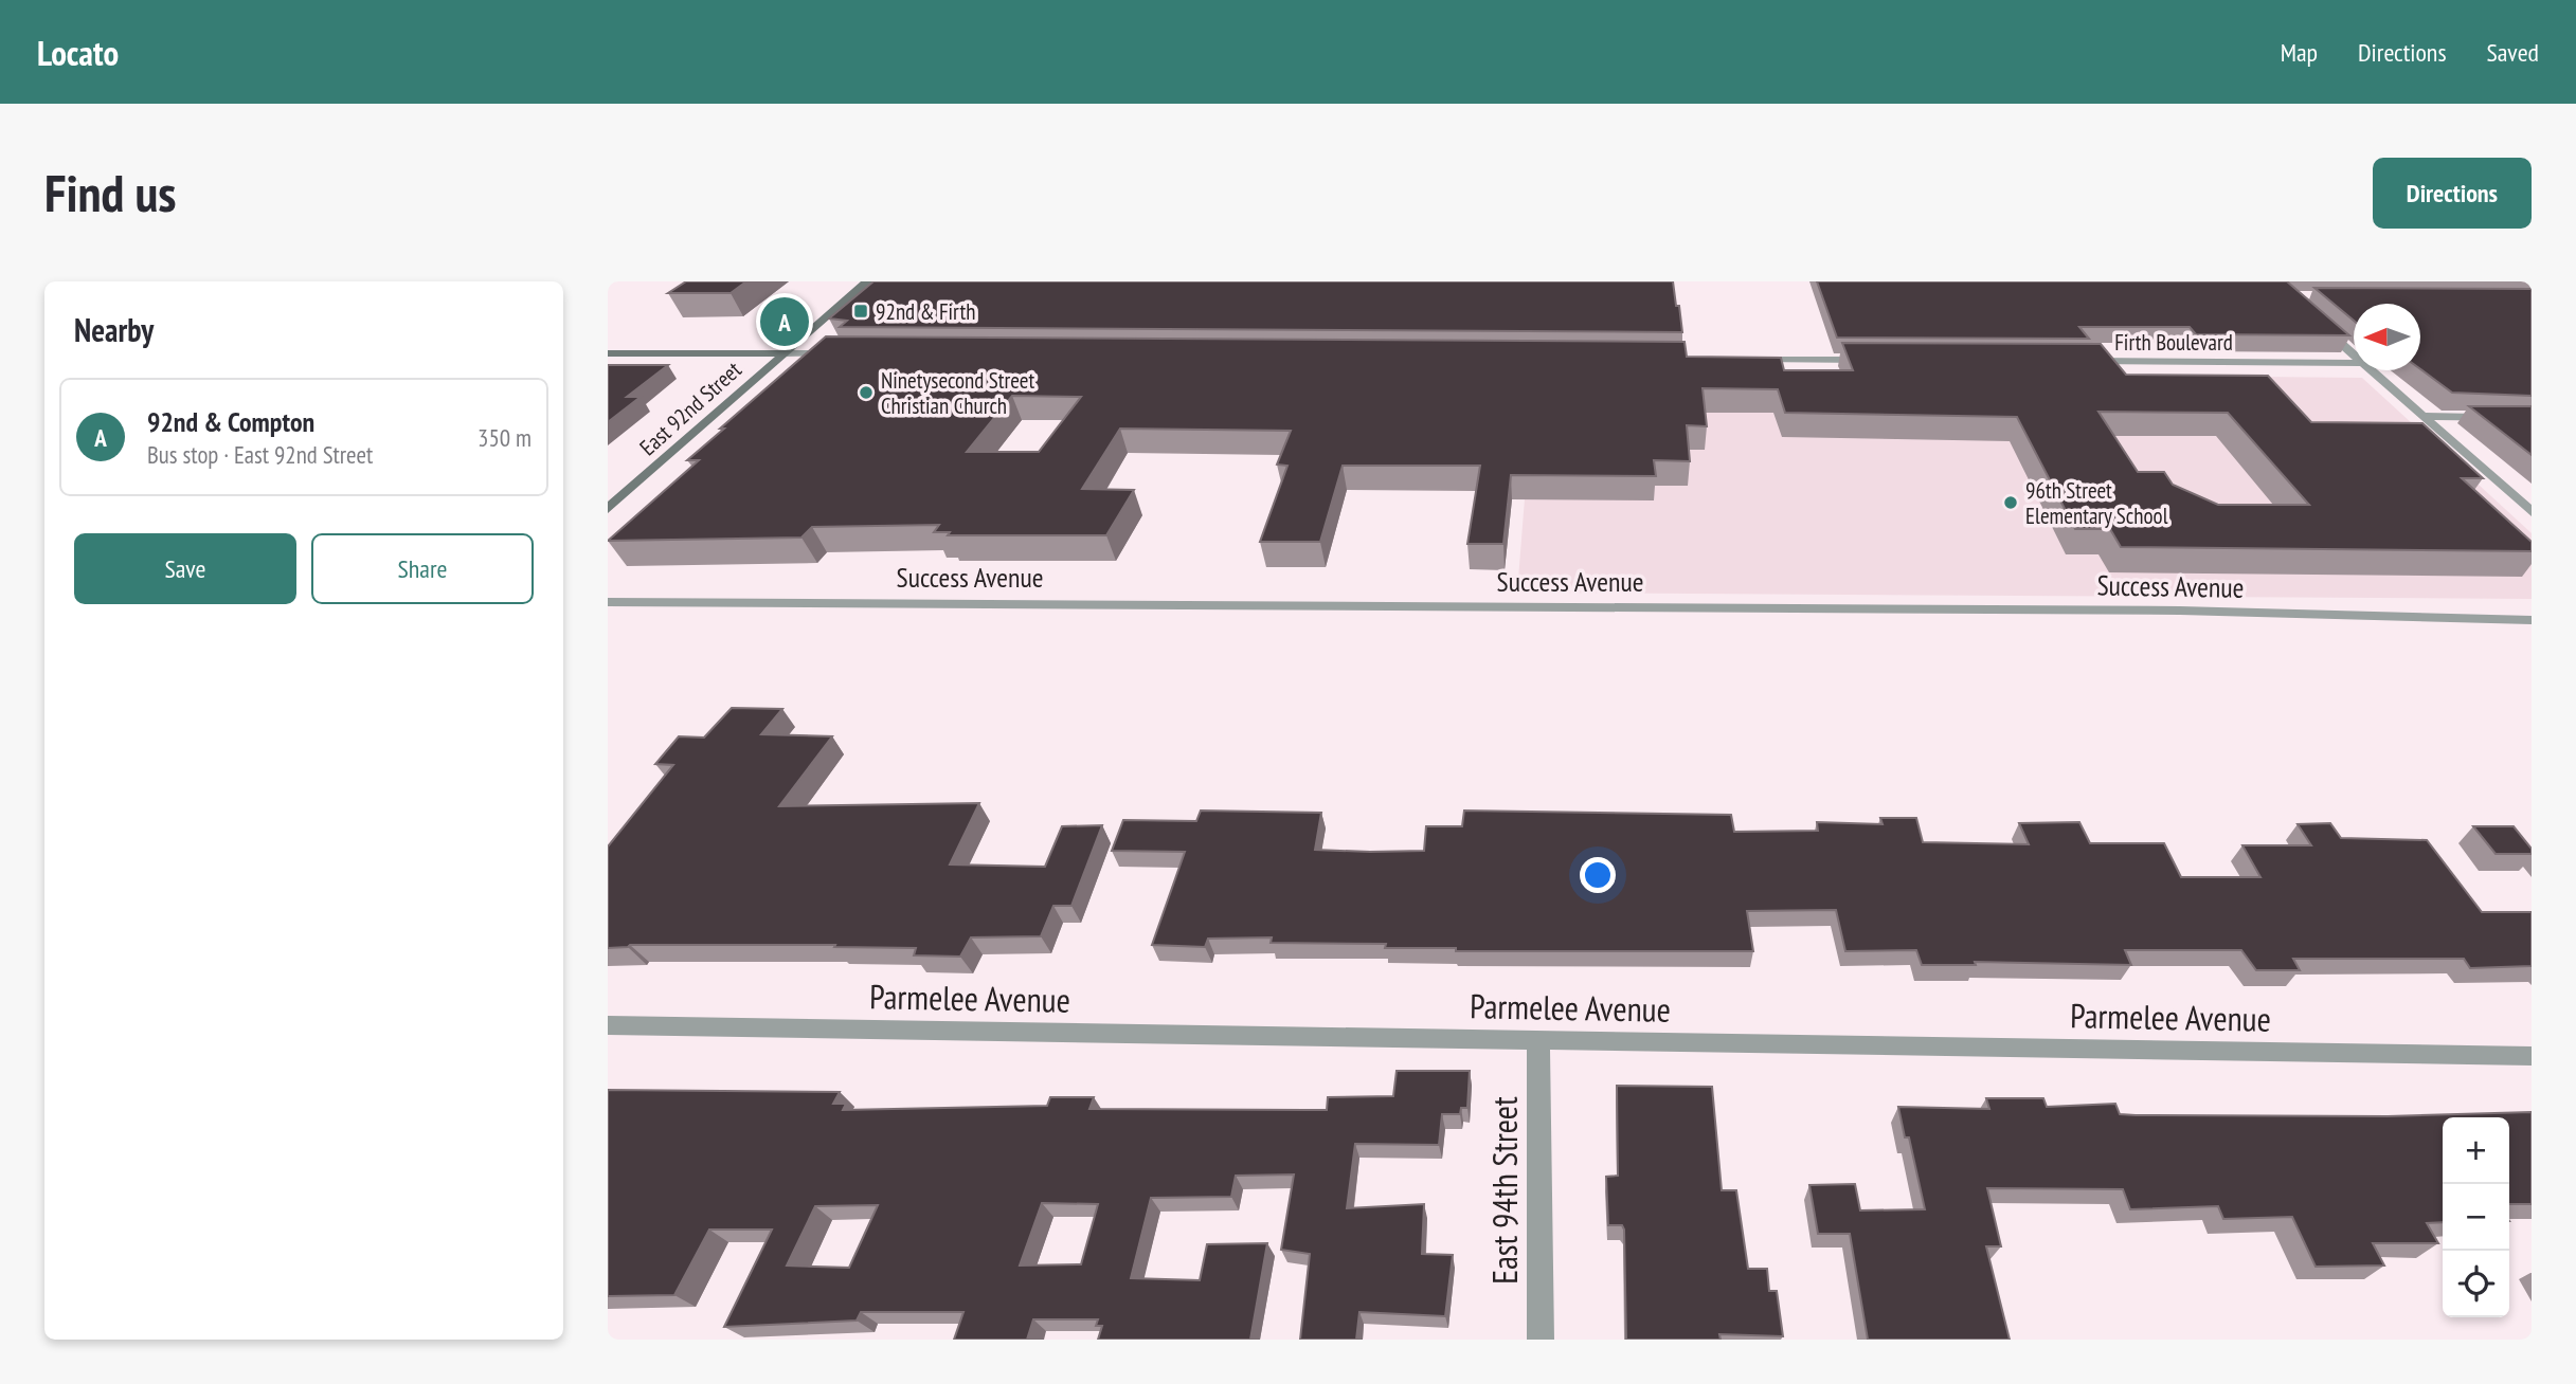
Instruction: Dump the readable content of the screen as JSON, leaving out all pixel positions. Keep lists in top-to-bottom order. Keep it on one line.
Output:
{"streets":{"street":["Firth Boulevard","East 92nd Street","Success Avenue","Parmelee Avenue","East 94th Street"]},"crossings":[["Parmelee Avenue","East 94th Street"]],"places":{"transit":["92nd & Firth"],"other":["Ninetysecond Street Christian Church","96th Street Elementary School"]},"north":"left","page":{"header":"Locato","nav":["Map","Directions","Saved"],"buttons":["Directions",["Save","Share"]],"title":"Find us","heading":"Nearby","pins":"A","list":[{"mark":"A","name":"92nd & Compton","note":"Bus stop · East 92nd Street","value":"350 m"}],"map_buttons":["+","−"]}}
